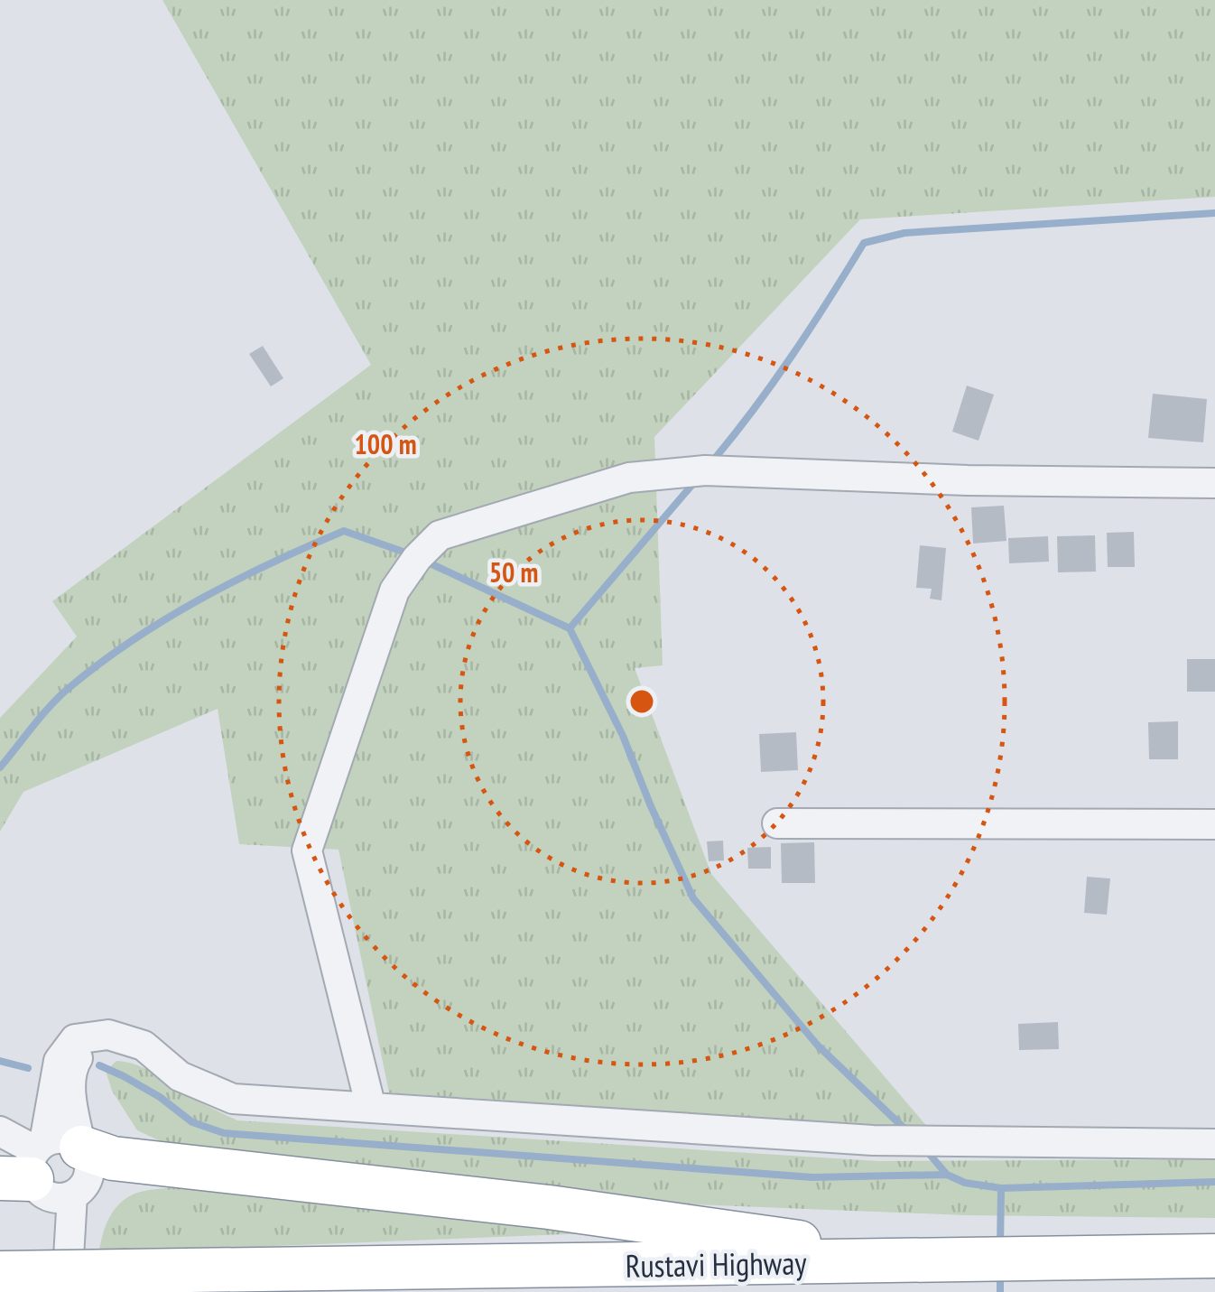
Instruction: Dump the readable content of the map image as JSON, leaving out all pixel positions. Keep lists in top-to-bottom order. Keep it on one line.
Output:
{"streets":{"highway":["Rustavi Highway"]},"rings":["100 m","50 m"]}
